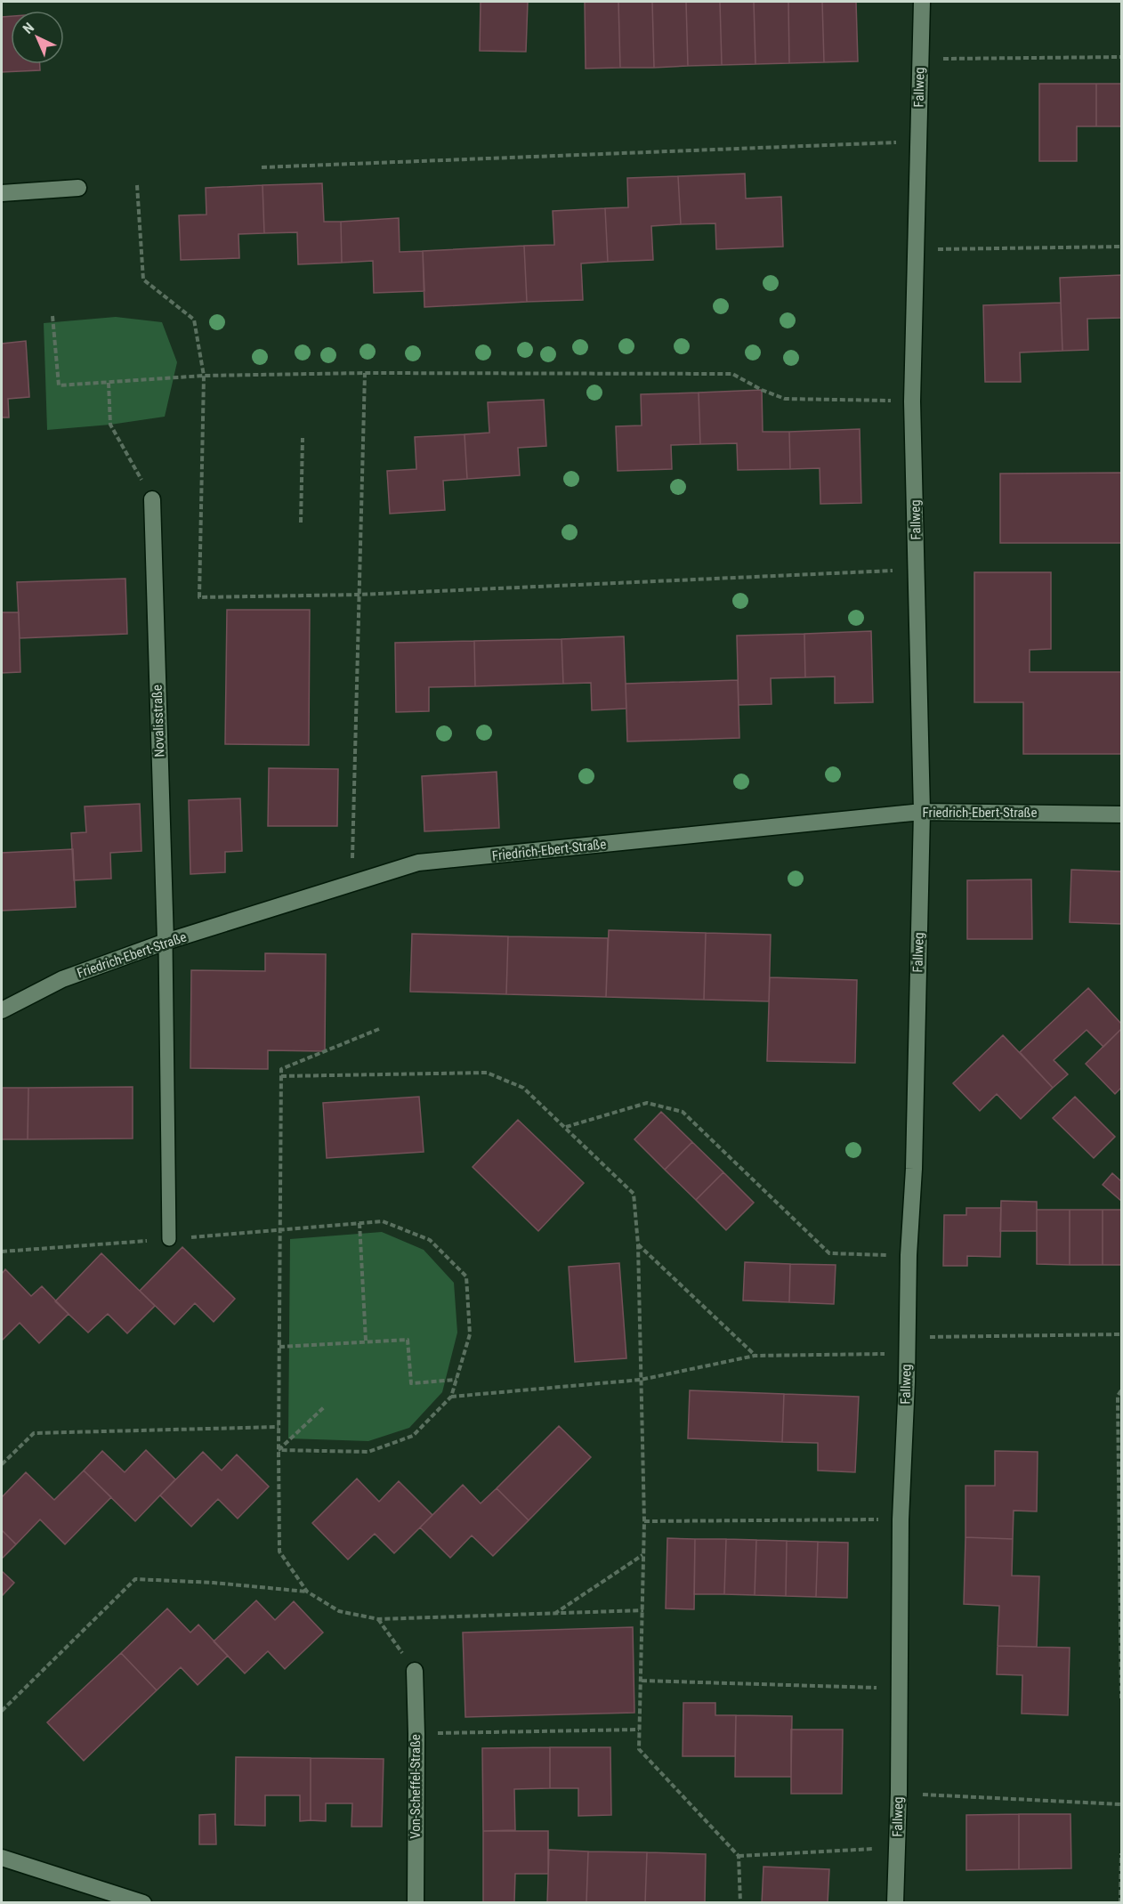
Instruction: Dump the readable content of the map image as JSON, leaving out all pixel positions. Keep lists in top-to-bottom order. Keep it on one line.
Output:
{"streets":{"street":["Fallweg","Novalisstraße","Friedrich-Ebert-Straße","Von-Scheffel-Straße"]},"crossings":[["Fallweg","Friedrich-Ebert-Straße"],["Novalisstraße","Friedrich-Ebert-Straße"]],"north":"top left"}
